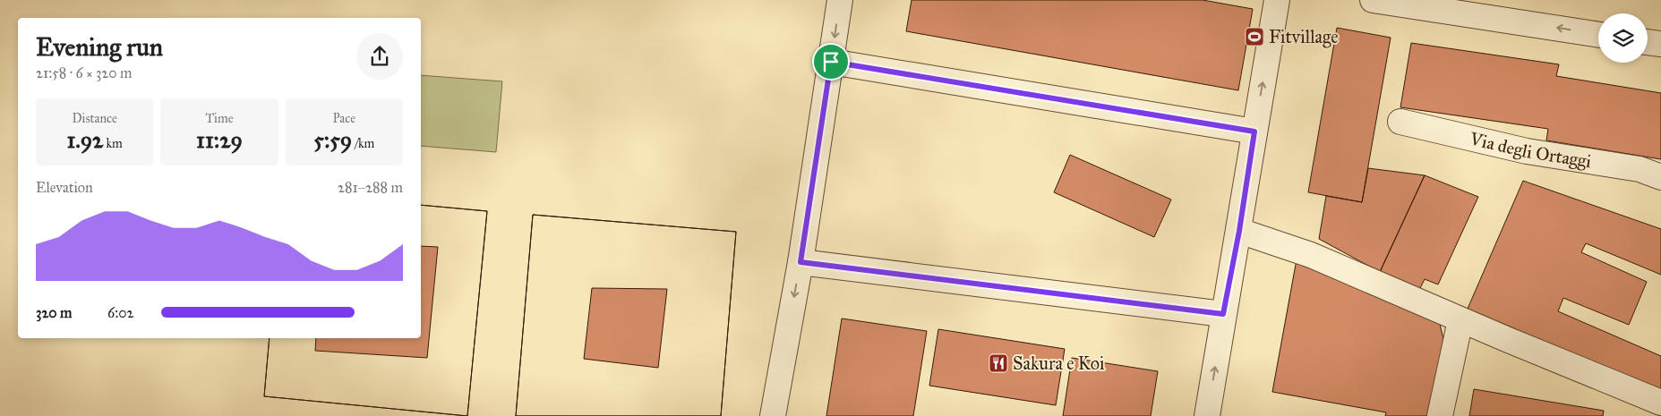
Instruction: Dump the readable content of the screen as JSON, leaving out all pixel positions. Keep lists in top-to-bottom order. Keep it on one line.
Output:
{"streets":{"street":["Via degli Ortaggi"]},"places":{"sports":["Fitvillage"],"restaurant":["Sakura e Koi"]},"page":{"heading":["Evening run","21:58 · 6 × 320 m"],"stats":[["Distance","1.92 km"],["Time","11:29"],["Pace","5:59 /km"]],"chart":["Elevation","281–288 m"],"list":[{"name":"320 m","note":"6:02"}]}}
